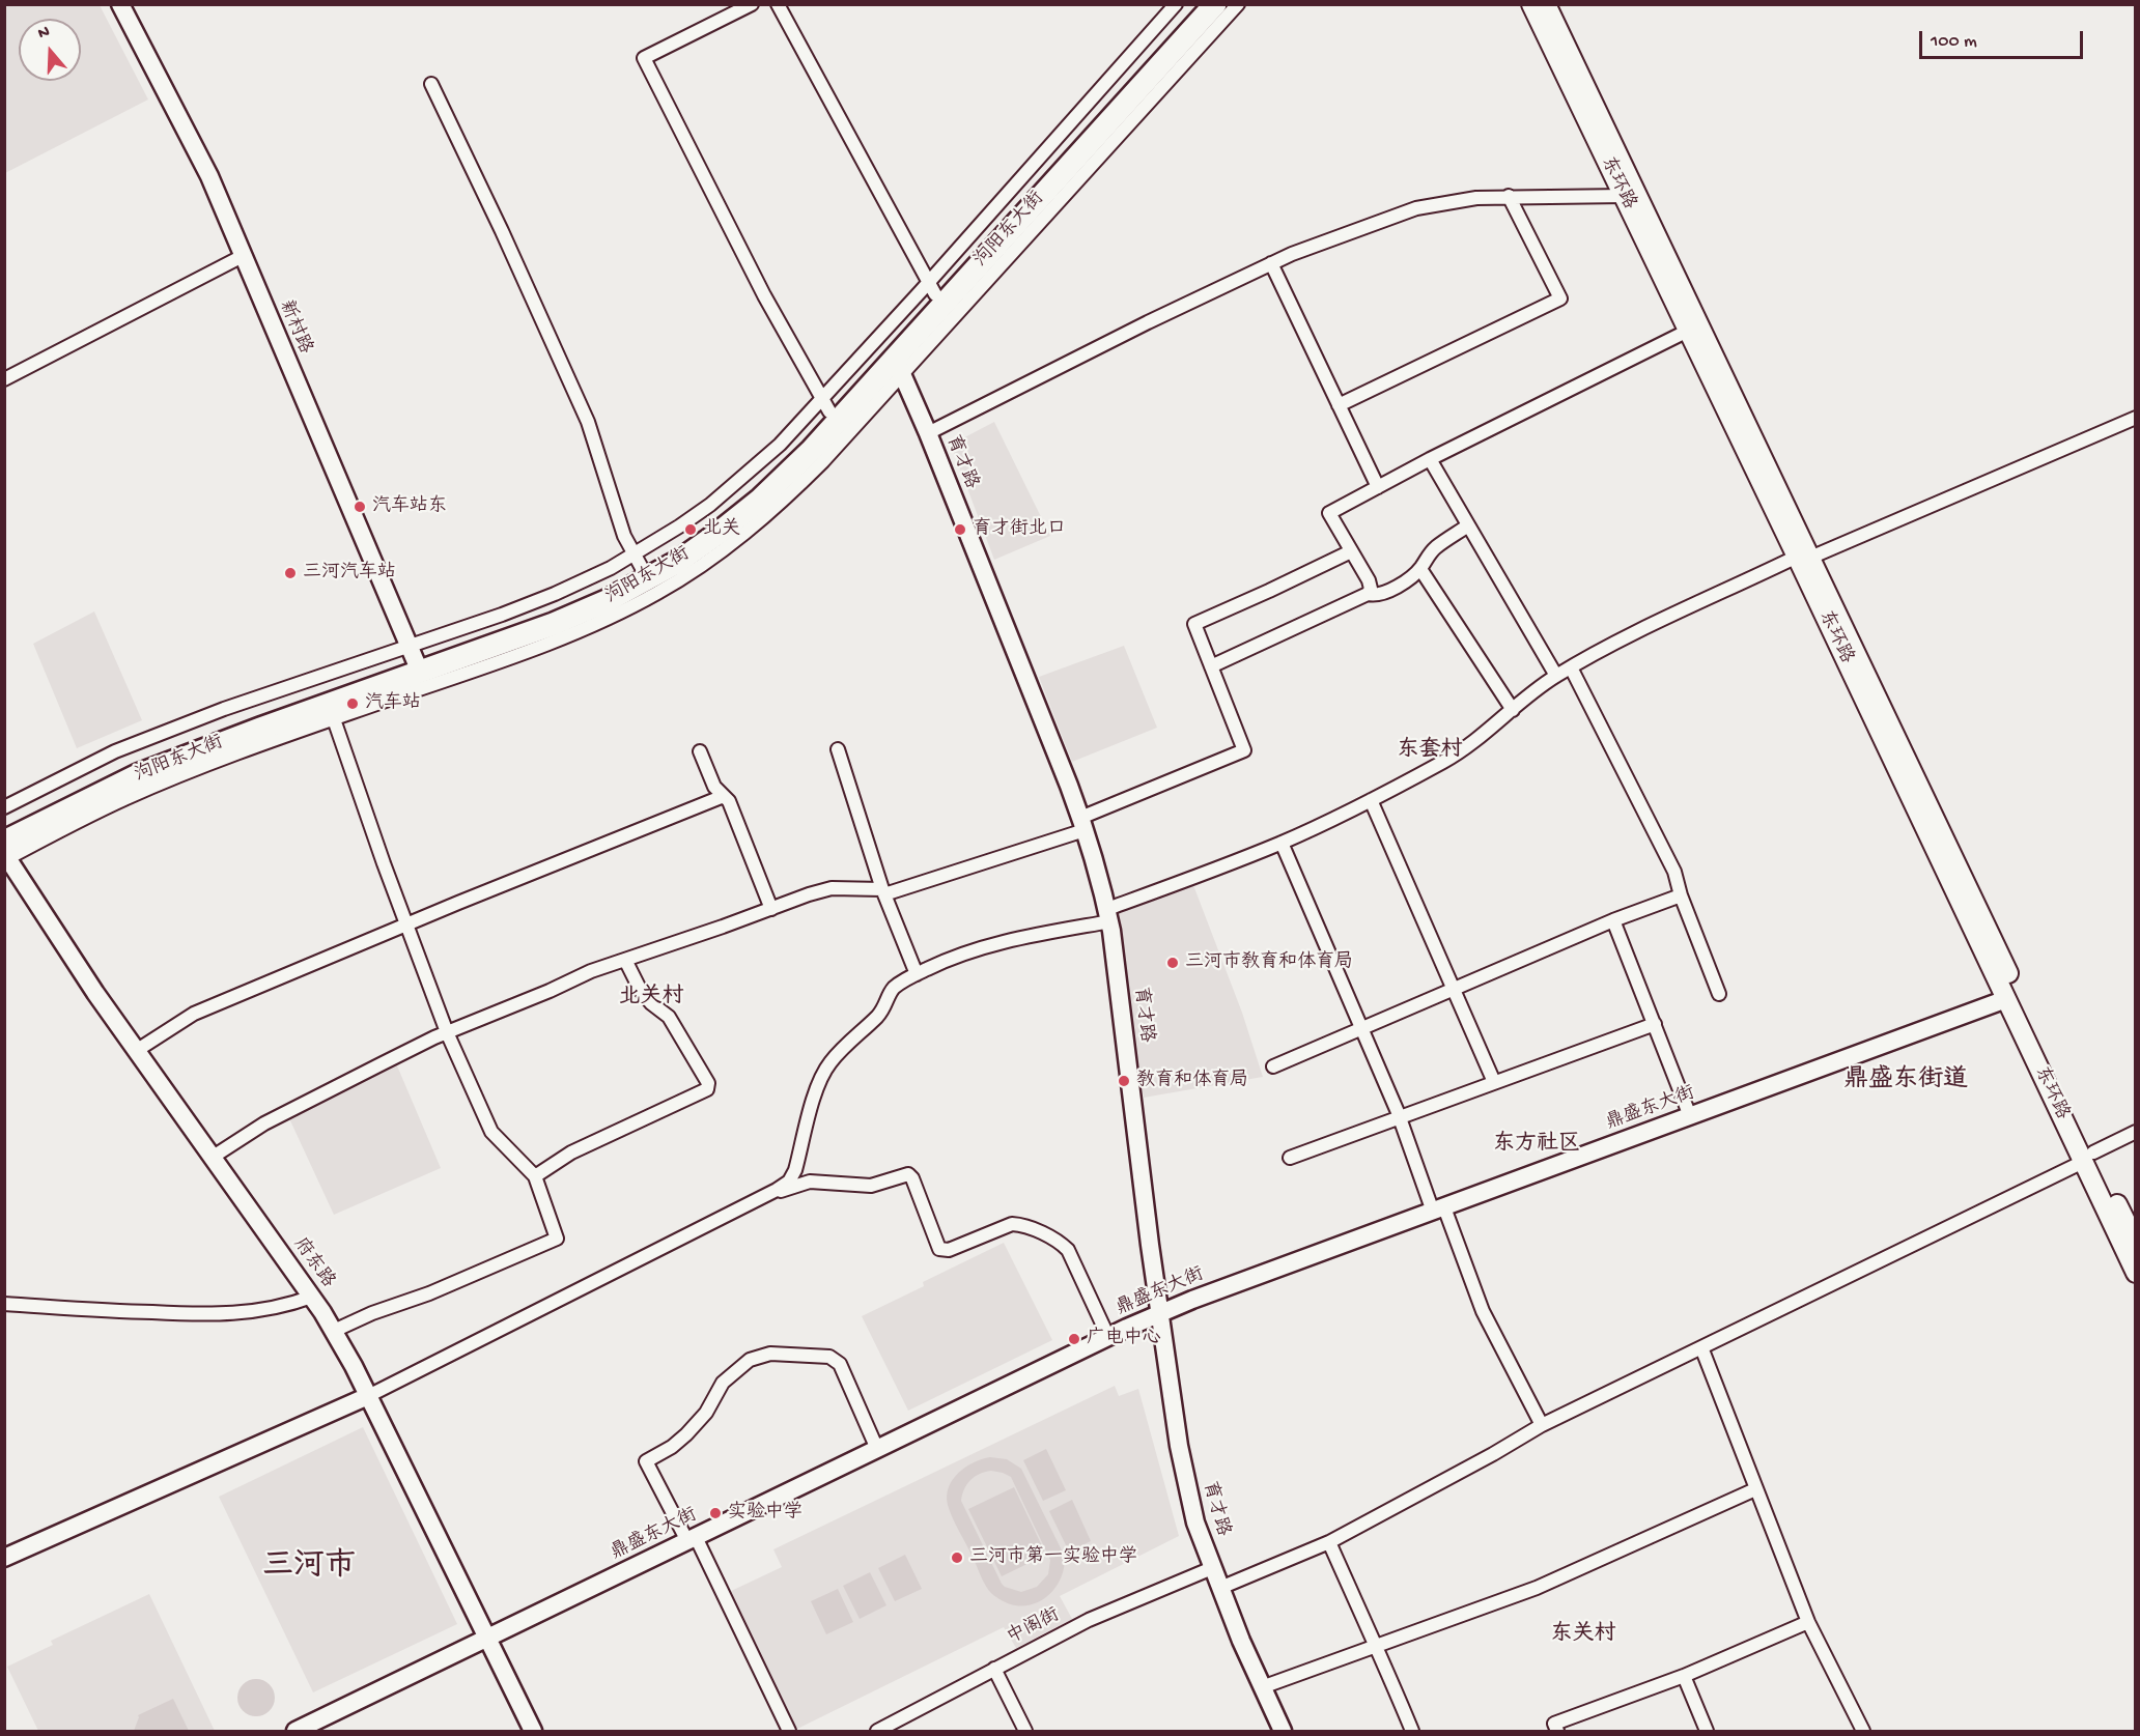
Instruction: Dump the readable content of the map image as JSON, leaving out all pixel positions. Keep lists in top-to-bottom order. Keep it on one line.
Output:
{"streets":{"highway":["泃阳东大街"],"main road":["东环路","新村路","育才路","鼎盛东大街","府东路"],"street":["中阁街"]},"crossings":[["东环路","鼎盛东大街"],["泃阳东大街","新村路"],["泃阳东大街","育才路"],["泃阳东大街","府东路"],["育才路","鼎盛东大街"],["育才路","中阁街"],["鼎盛东大街","府东路"]],"districts":["东套村","北关村","鼎盛东街道","东方社区","三河市","东关村"],"places":["汽车站东","北关","育才街北口","三河汽车站","汽车站","三河市教育和体育局","教育和体育局","广电中心","实验中学","三河市第一实验中学"],"scale_bar":"100 m","north":"top"}
